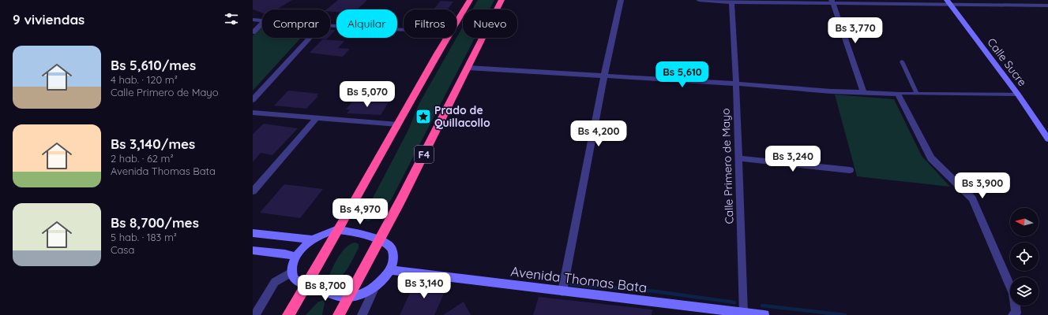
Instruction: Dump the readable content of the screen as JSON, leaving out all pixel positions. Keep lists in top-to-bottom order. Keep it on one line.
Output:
{"streets":{"highway":["F4"],"main road":["Calle Sucre","Avenida Thomas Bata"],"street":["Calle Primero de Mayo"]},"crossings":[["Calle Primero de Mayo","Avenida Thomas Bata"]],"places":{"place":["Prado de Quillacollo"]},"north":"left","page":{"heading":"9 viviendas","chip":["Comprar","Alquilar","Filtros","Nuevo"],"price":["Bs 3,770","Bs 5,610","Bs 5,070","Bs 4,200","Bs 3,240","Bs 3,900","Bs 4,970","Bs 3,140","Bs 8,700"],"list":[{"name":"Bs 5,610/mes","note":"4 hab. · 120 m² · Calle Primero de Mayo"},{"name":"Bs 3,140/mes","note":"2 hab. · 62 m² · Avenida Thomas Bata"},{"name":"Bs 8,700/mes","note":"5 hab. · 183 m² · Casa"}]}}
